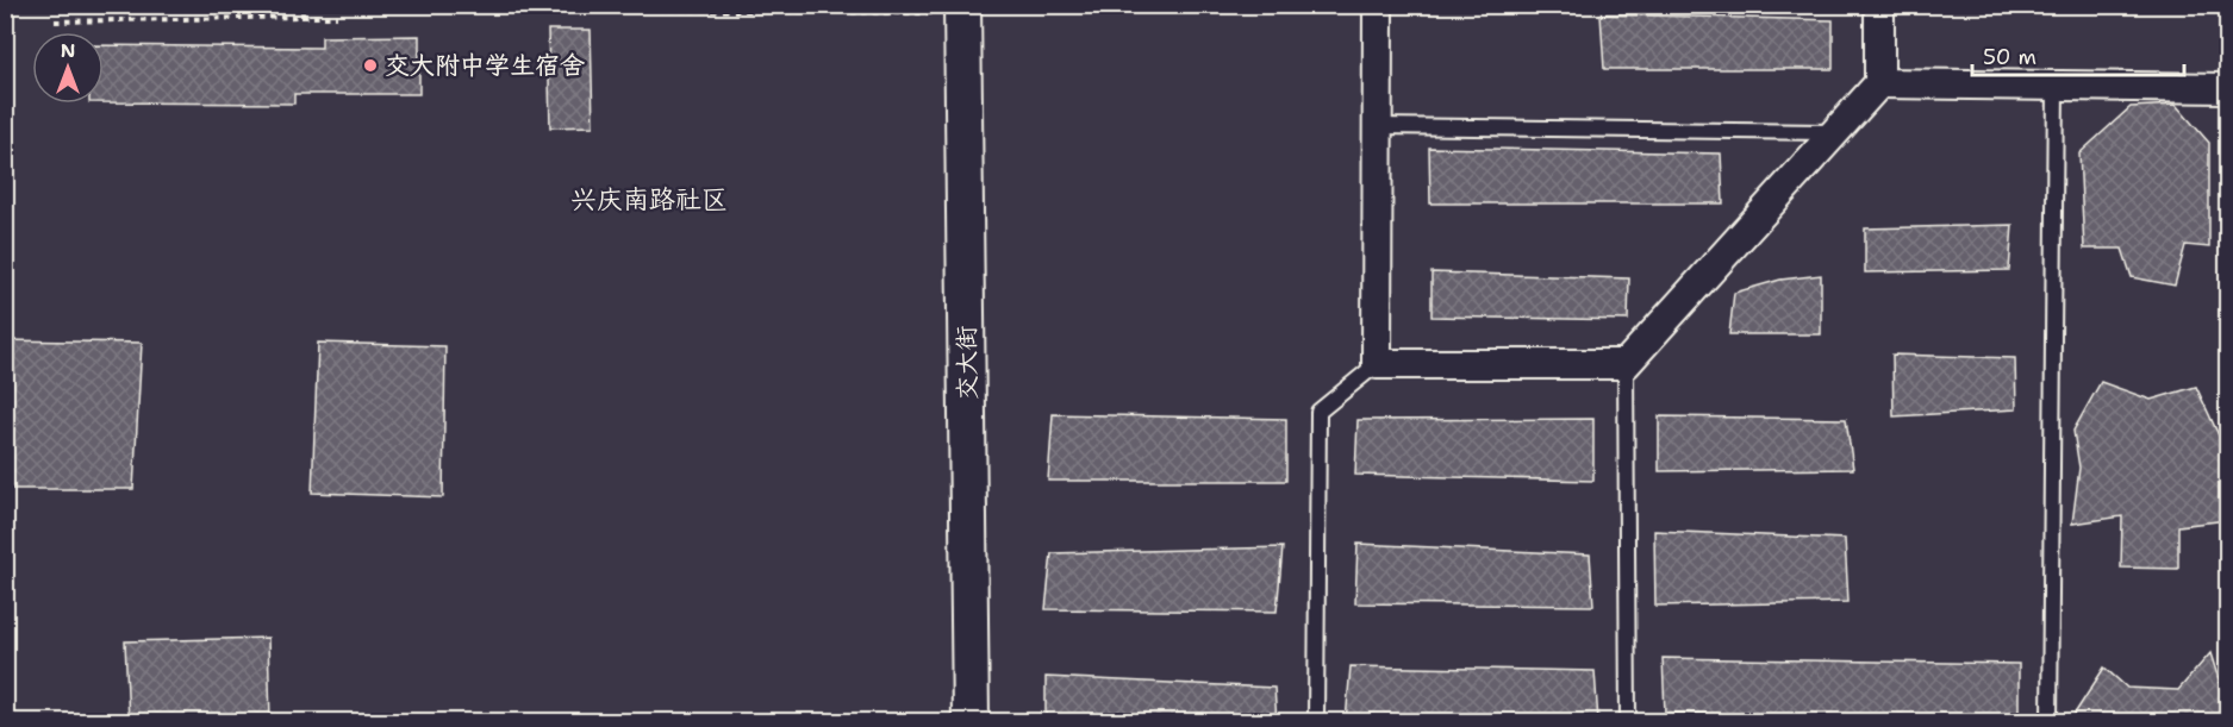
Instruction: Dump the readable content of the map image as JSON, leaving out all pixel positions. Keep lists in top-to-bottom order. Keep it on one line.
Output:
{"streets":{"street":["交大街"]},"districts":["兴庆南路社区"],"places":["交大附中学生宿舍"],"scale_bar":"50 m","north":"top"}
